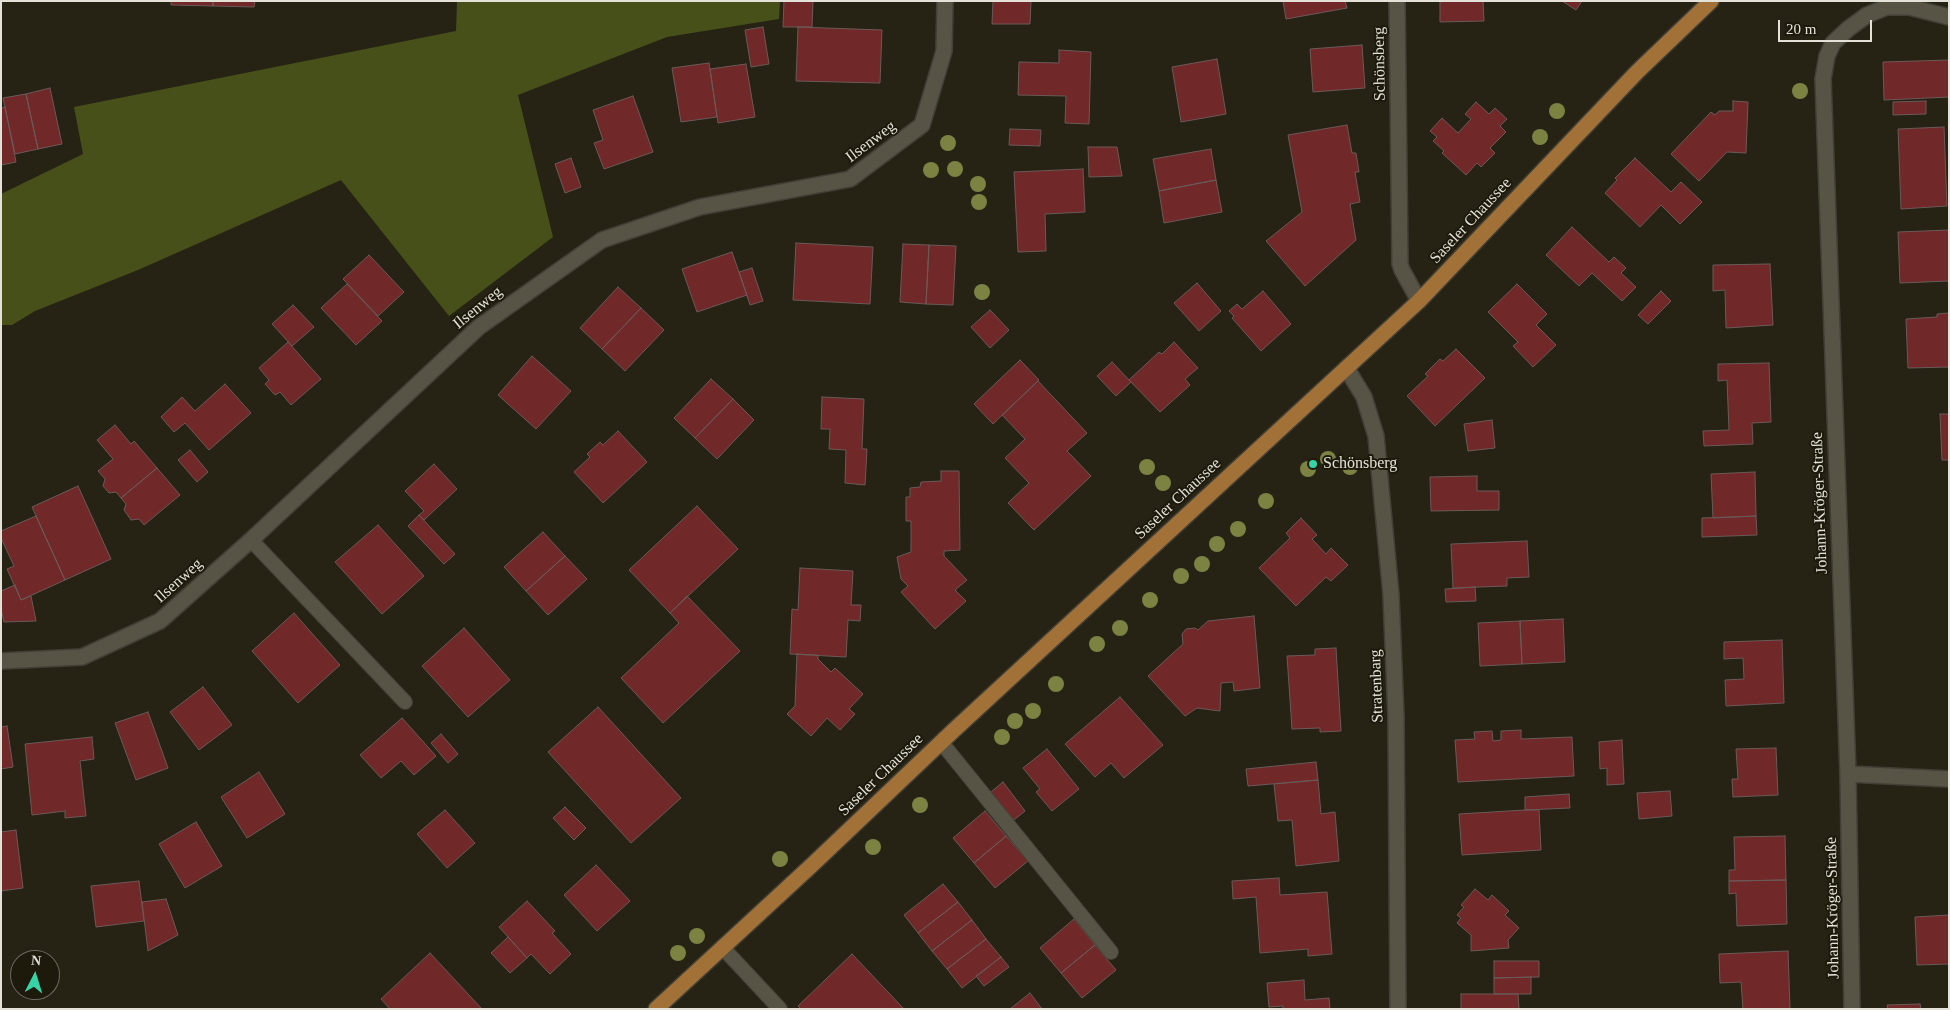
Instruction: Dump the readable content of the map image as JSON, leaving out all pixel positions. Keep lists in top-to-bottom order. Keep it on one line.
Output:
{"streets":{"main road":["Saseler Chaussee"],"street":["Schönsberg","Ilsenweg","Johann-Kröger-Straße","Stratenbarg"]},"crossings":[["Schönsberg","Saseler Chaussee"],["Saseler Chaussee","Stratenbarg"]],"places":["Schönsberg"],"scale_bar":"20 m","north":"top"}
